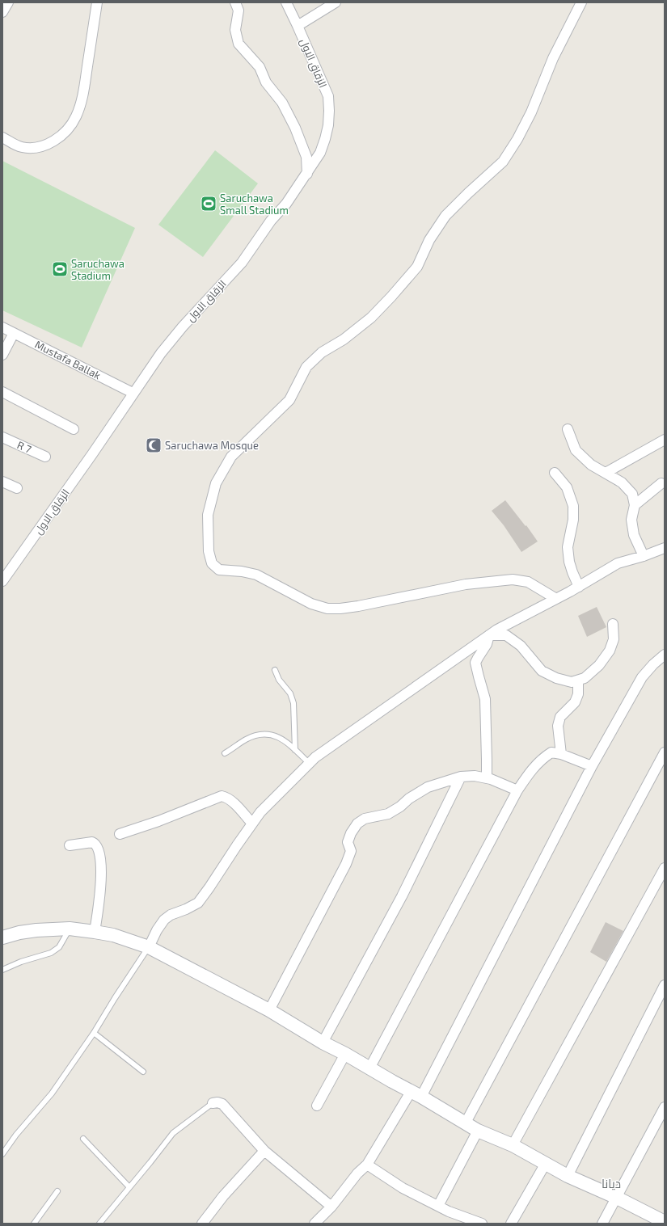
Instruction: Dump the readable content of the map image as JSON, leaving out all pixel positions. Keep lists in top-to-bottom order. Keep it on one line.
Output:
{"streets":{"street":["الزقاق الاول","Mustafa Ballak","R 7"]},"crossings":[["الزقاق الاول","Mustafa Ballak"]],"districts":["دیانا"],"places":{"sports":["Saruchawa Small Stadium","Saruchawa Stadium"],"mosque":["Saruchawa Mosque"]}}
